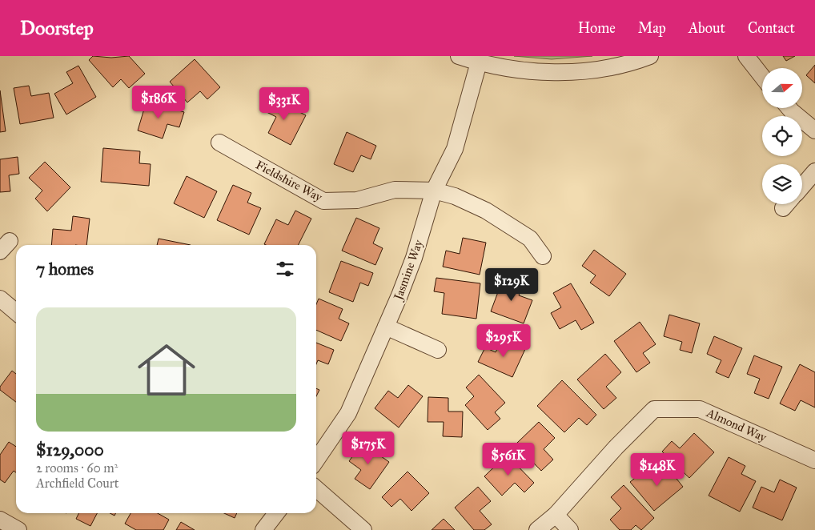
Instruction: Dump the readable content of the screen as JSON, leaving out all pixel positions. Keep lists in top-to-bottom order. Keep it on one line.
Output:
{"streets":{"street":["Fieldshire Way","Jasmine Way","Almond Way"]},"crossings":[["Fieldshire Way","Jasmine Way"]],"north":"right","page":{"header":"Doorstep","nav":["Home","Map","About","Contact"],"price":["$186K","$331K","$129K","$295K","$175K","$561K","$148K"],"heading":"7 homes","list":[{"name":"$129,000","note":"2 rooms · 60 m² · Archfield Court"}]}}
